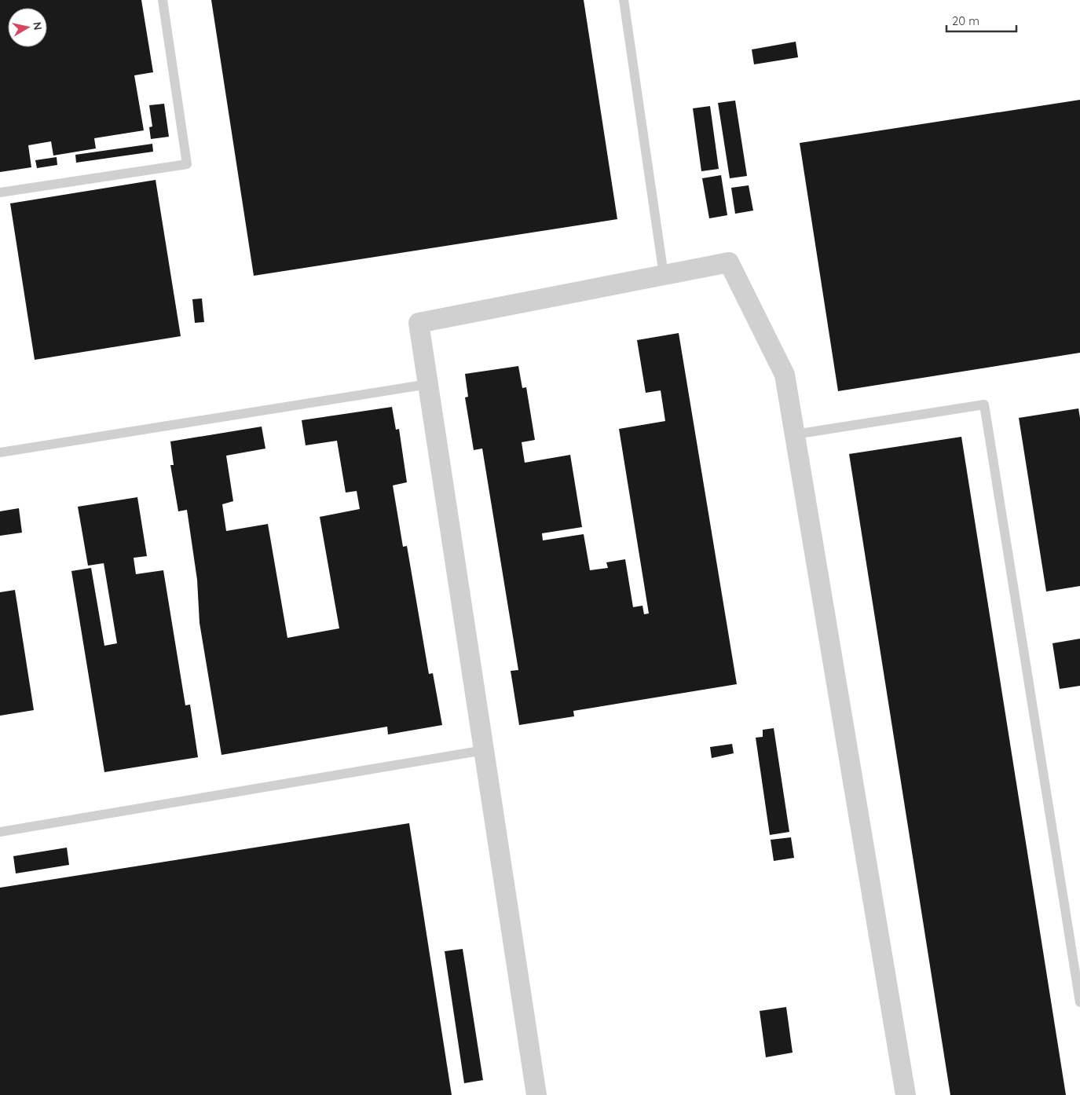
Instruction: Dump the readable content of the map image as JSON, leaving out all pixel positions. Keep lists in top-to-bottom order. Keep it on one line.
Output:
{"scale_bar":"20 m","north":"right"}
